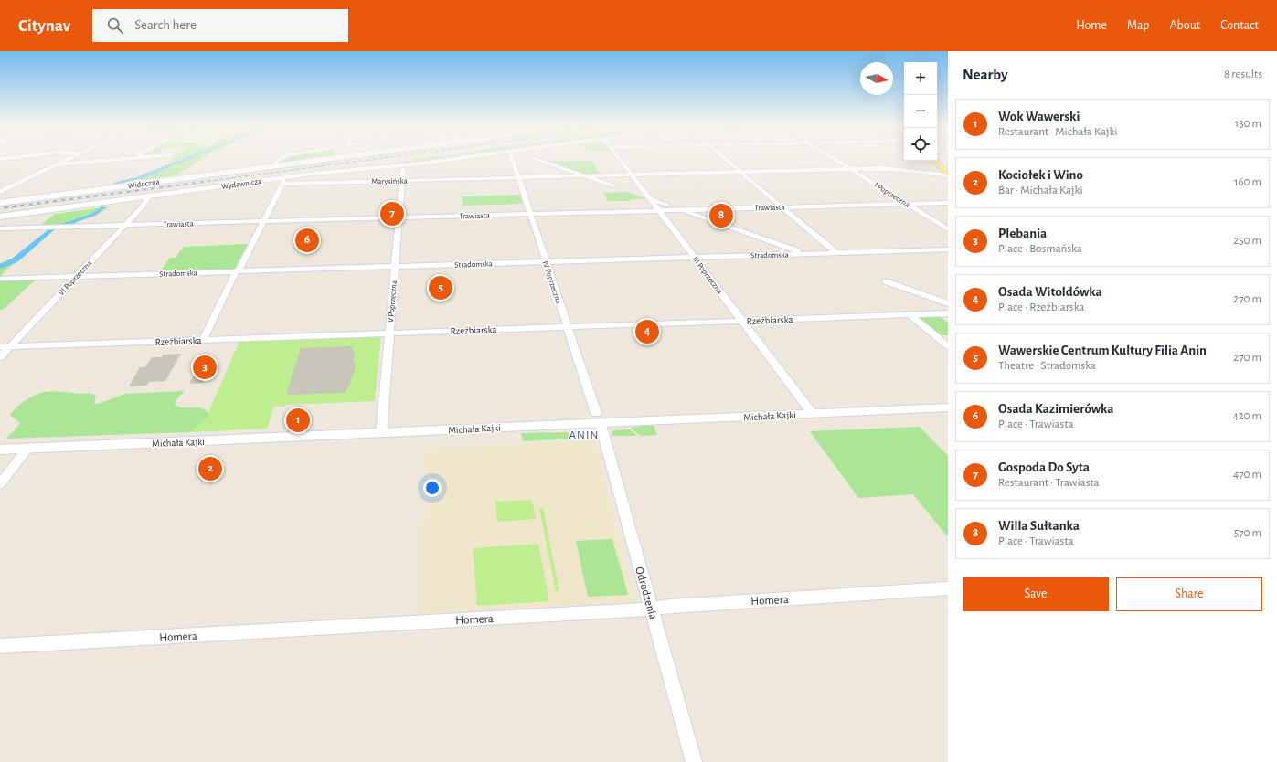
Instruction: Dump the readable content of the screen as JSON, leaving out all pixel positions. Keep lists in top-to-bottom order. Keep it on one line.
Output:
{"streets":{"main road":["Widoczna","Wydawnicza"],"street":["Marysińska","I Poprzeczna","Trawiasta","Stradomska","III Poprzeczna","VI Poprzeczna","IV Poprzeczna","V Poprzeczna","Rzeźbiarska","Michała Kajki","Odrodzenia","Homera"]},"crossings":[["Marysińska","Wydawnicza"],["Marysińska","I Poprzeczna"],["Marysińska","III Poprzeczna"],["Marysińska","IV Poprzeczna"],["Marysińska","V Poprzeczna"],["Wydawnicza","VI Poprzeczna"],["I Poprzeczna","Trawiasta"],["Trawiasta","III Poprzeczna"],["Trawiasta","VI Poprzeczna"],["Trawiasta","IV Poprzeczna"],["Trawiasta","V Poprzeczna"],["Stradomska","III Poprzeczna"],["Stradomska","VI Poprzeczna"],["Stradomska","IV Poprzeczna"],["Stradomska","V Poprzeczna"],["III Poprzeczna","Rzeźbiarska"],["III Poprzeczna","Michała Kajki"],["VI Poprzeczna","Rzeźbiarska"],["IV Poprzeczna","Rzeźbiarska"],["IV Poprzeczna","Michała Kajki"],["IV Poprzeczna","Odrodzenia"],["V Poprzeczna","Rzeźbiarska"],["V Poprzeczna","Michała Kajki"],["Michała Kajki","Odrodzenia"],["Odrodzenia","Homera"]],"districts":["ANIN"],"north":"right","page":{"header":"Citynav","search":"Search here","nav":["Home","Map","About","Contact"],"heading":["Nearby","8 results"],"map_buttons":["+","−"],"list":[{"mark":"1","name":"Wok Wawerski","note":"Restaurant · Michała Kajki","value":"130 m"},{"mark":"2","name":"Kociołek i Wino","note":"Bar · Michała Kajki","value":"160 m"},{"mark":"3","name":"Plebania","note":"Place · Bosmańska","value":"250 m"},{"mark":"4","name":"Osada Witoldówka","note":"Place · Rzeźbiarska","value":"270 m"},{"mark":"5","name":"Wawerskie Centrum Kultury Filia Anin","note":"Theatre · Stradomska","value":"270 m"},{"mark":"6","name":"Osada Kazimierówka","note":"Place · Trawiasta","value":"420 m"},{"mark":"7","name":"Gospoda Do Syta","note":"Restaurant · Trawiasta","value":"470 m"},{"mark":"8","name":"Willa Sułtanka","note":"Place · Trawiasta","value":"570 m"}],"pins":["7","8","6","5","4","3","1","2"],"buttons":["Save","Share"]}}
